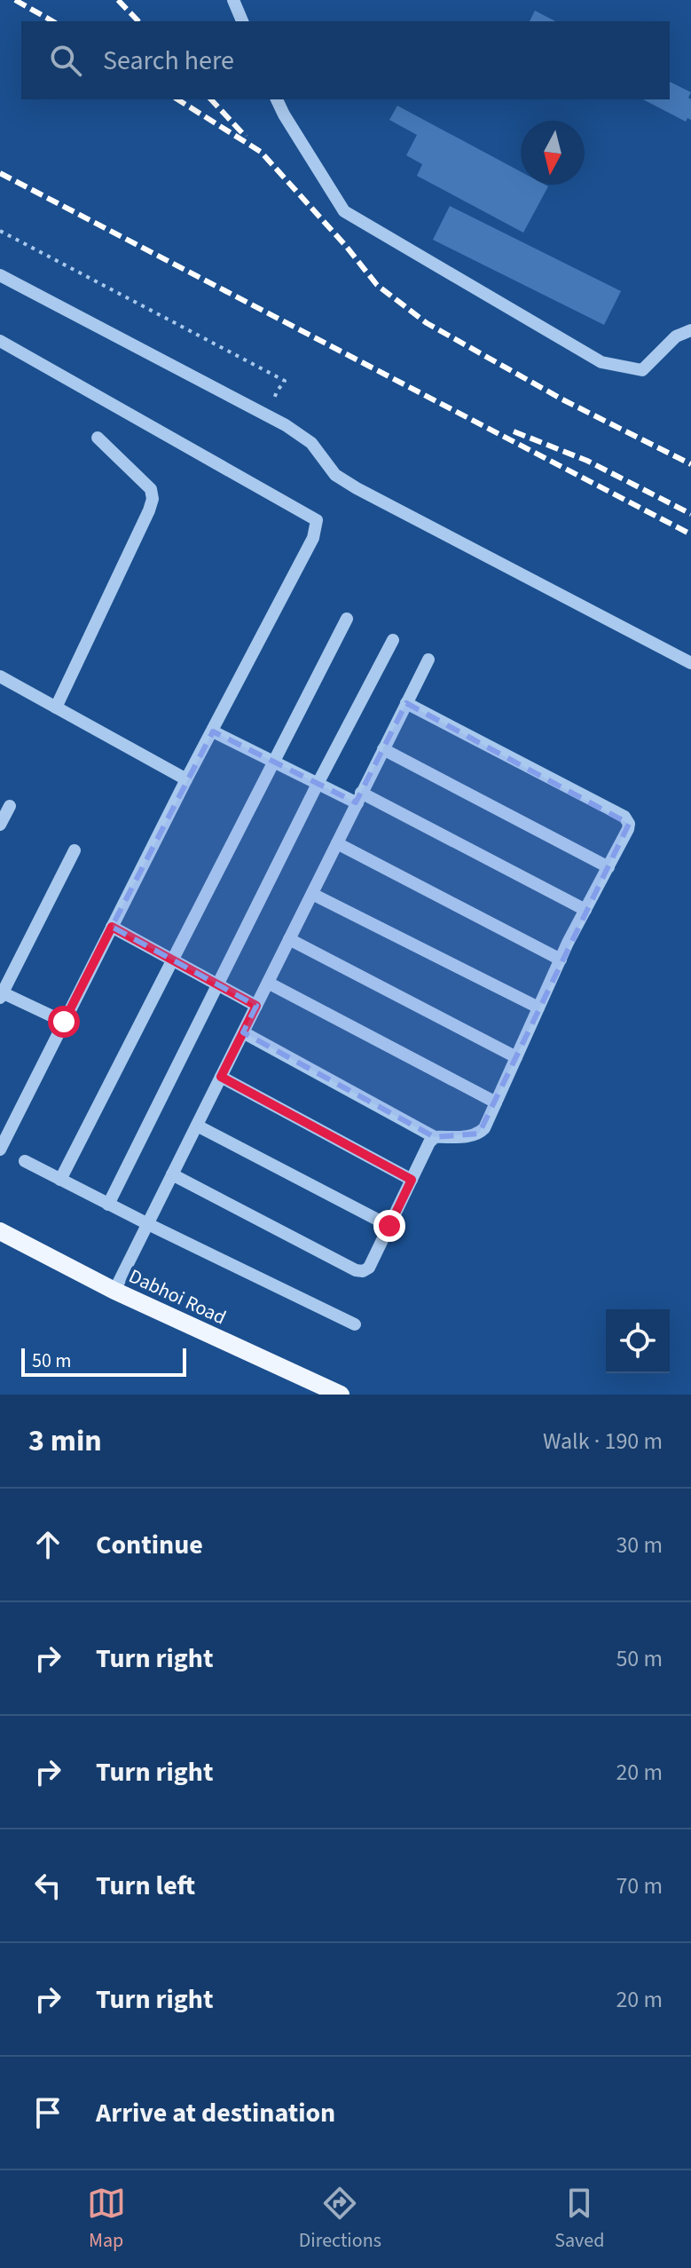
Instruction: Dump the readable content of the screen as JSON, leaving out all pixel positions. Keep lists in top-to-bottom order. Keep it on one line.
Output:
{"streets":{"main road":["Dabhoi Road"]},"scale_bar":"50 m","north":"bottom","page":{"search":"Search here","scale":"50 m","heading":["3 min","Walk · 190 m"],"list":[["Continue","30 m"],["Turn right","50 m"],["Turn right","20 m"],["Turn left","70 m"],["Turn right","20 m"],"Arrive at destination"],"nav":["Map","Directions","Saved"]}}
